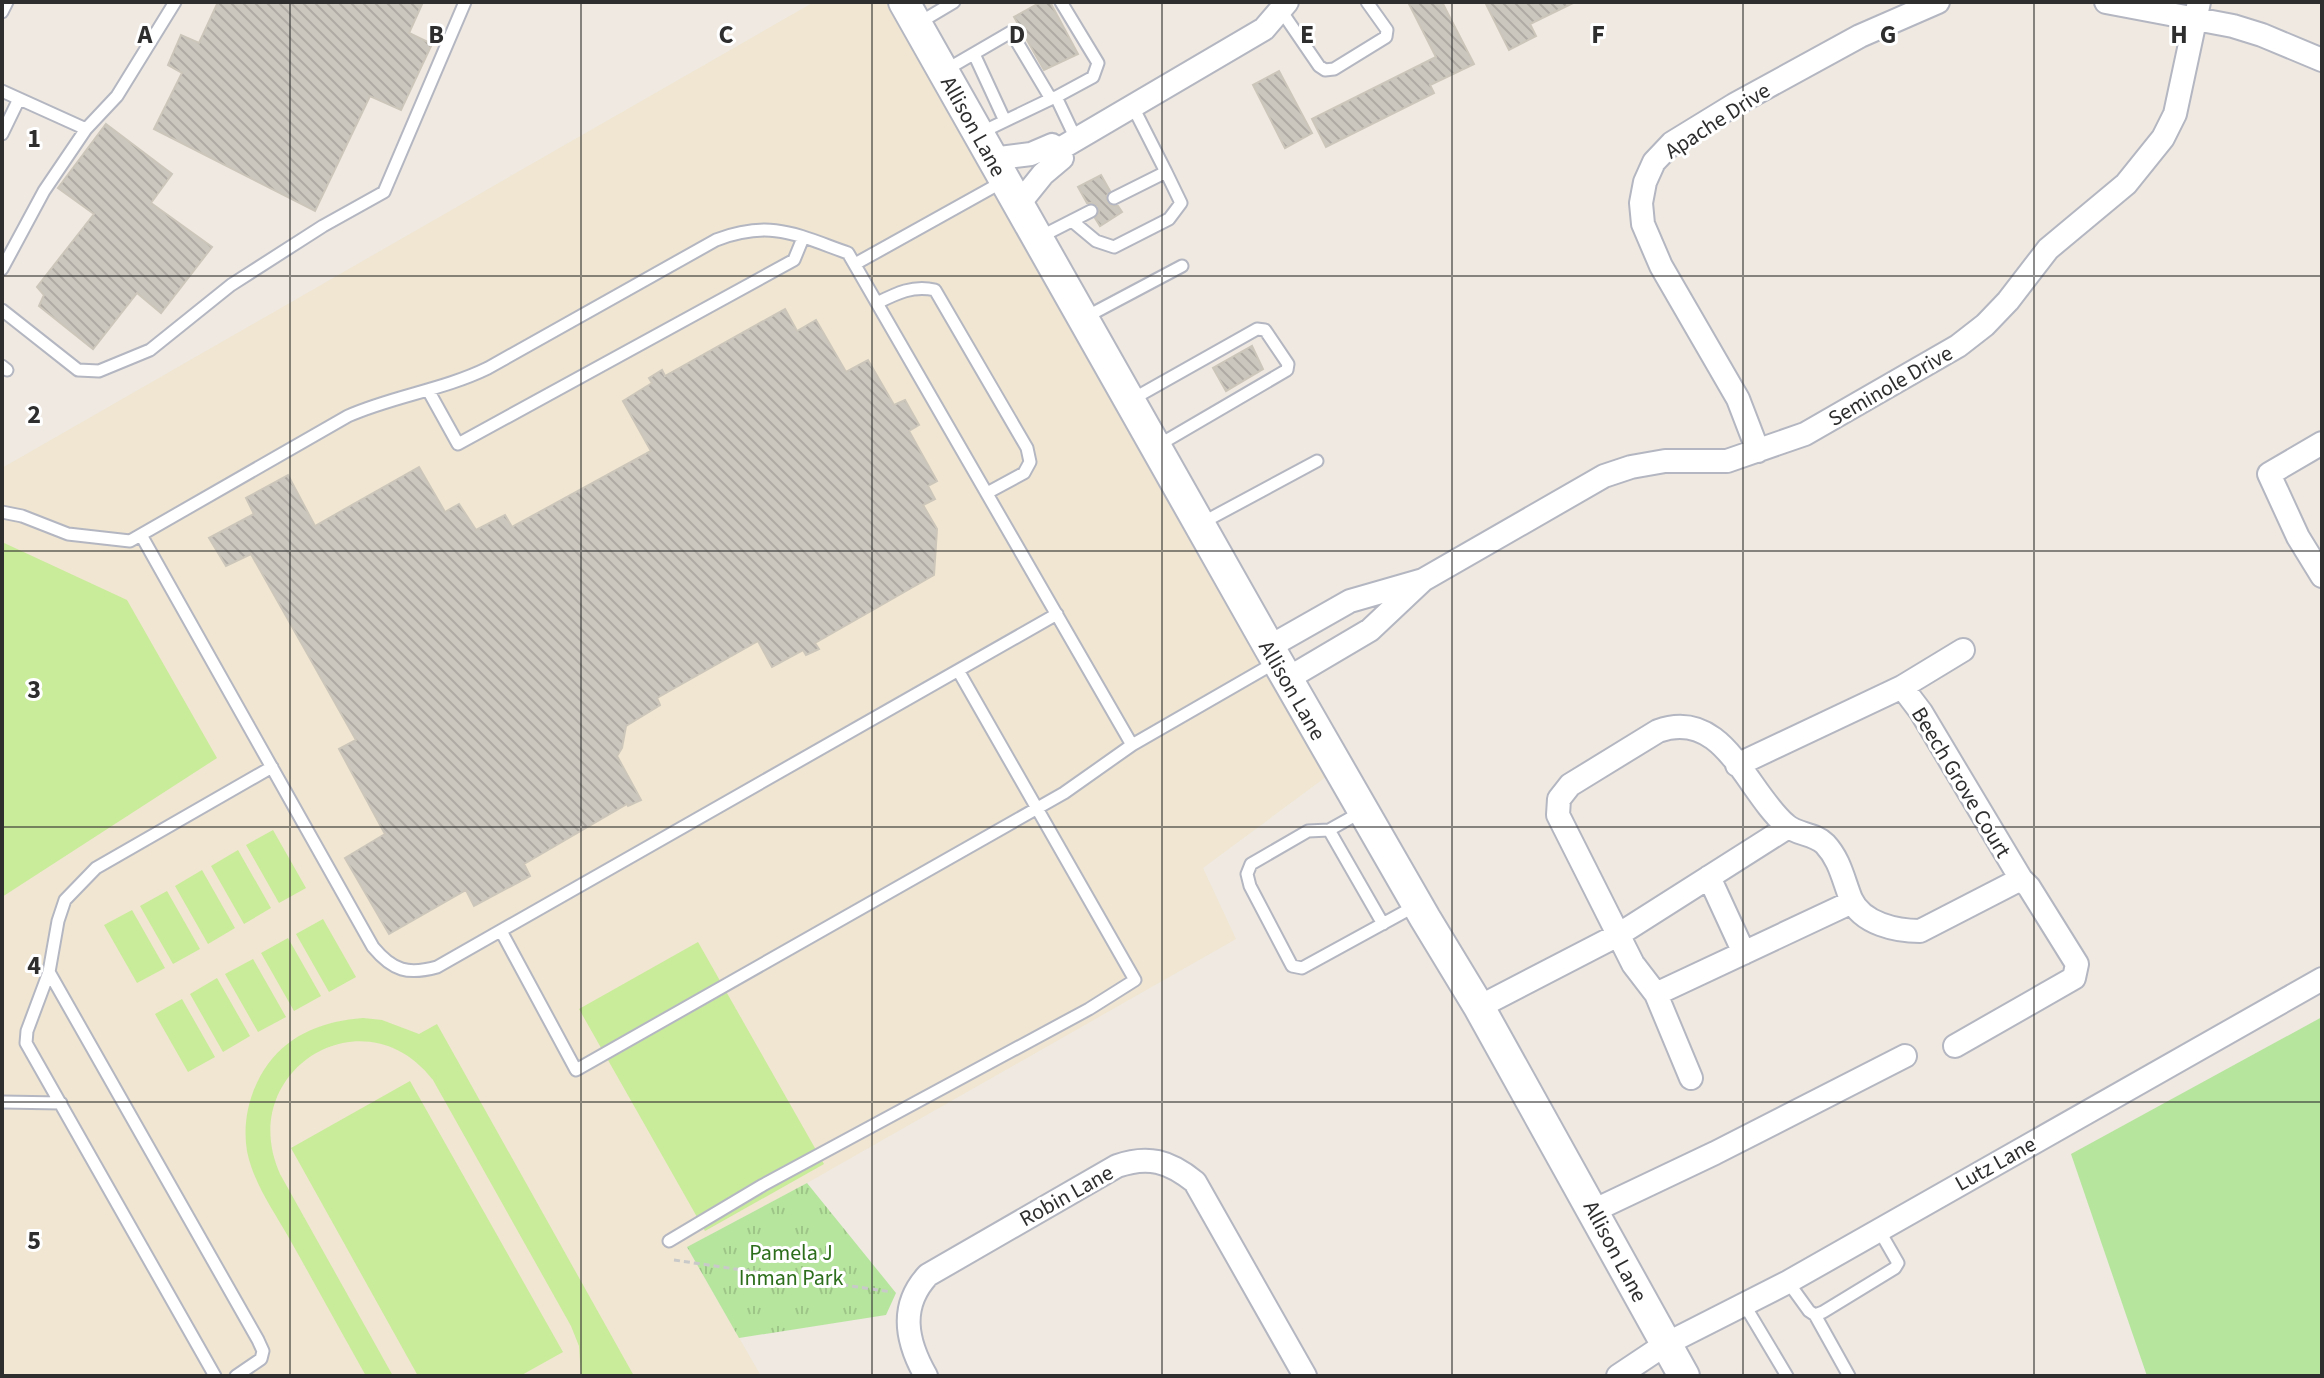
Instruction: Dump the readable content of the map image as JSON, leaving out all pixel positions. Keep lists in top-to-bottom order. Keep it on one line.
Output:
{"streets":{"main road":["Allison Lane"],"street":["Apache Drive","Seminole Drive","Beech Grove Court","Lutz Lane","Robin Lane"]},"crossings":[["Apache Drive","Seminole Drive"],["Allison Lane","Seminole Drive"],["Allison Lane","Lutz Lane"]],"parks":["Pamela J Inman Park"],"grid":{"columns":["A","B","C","D","E","F","G","H"],"rows":["1","2","3","4","5"]}}
